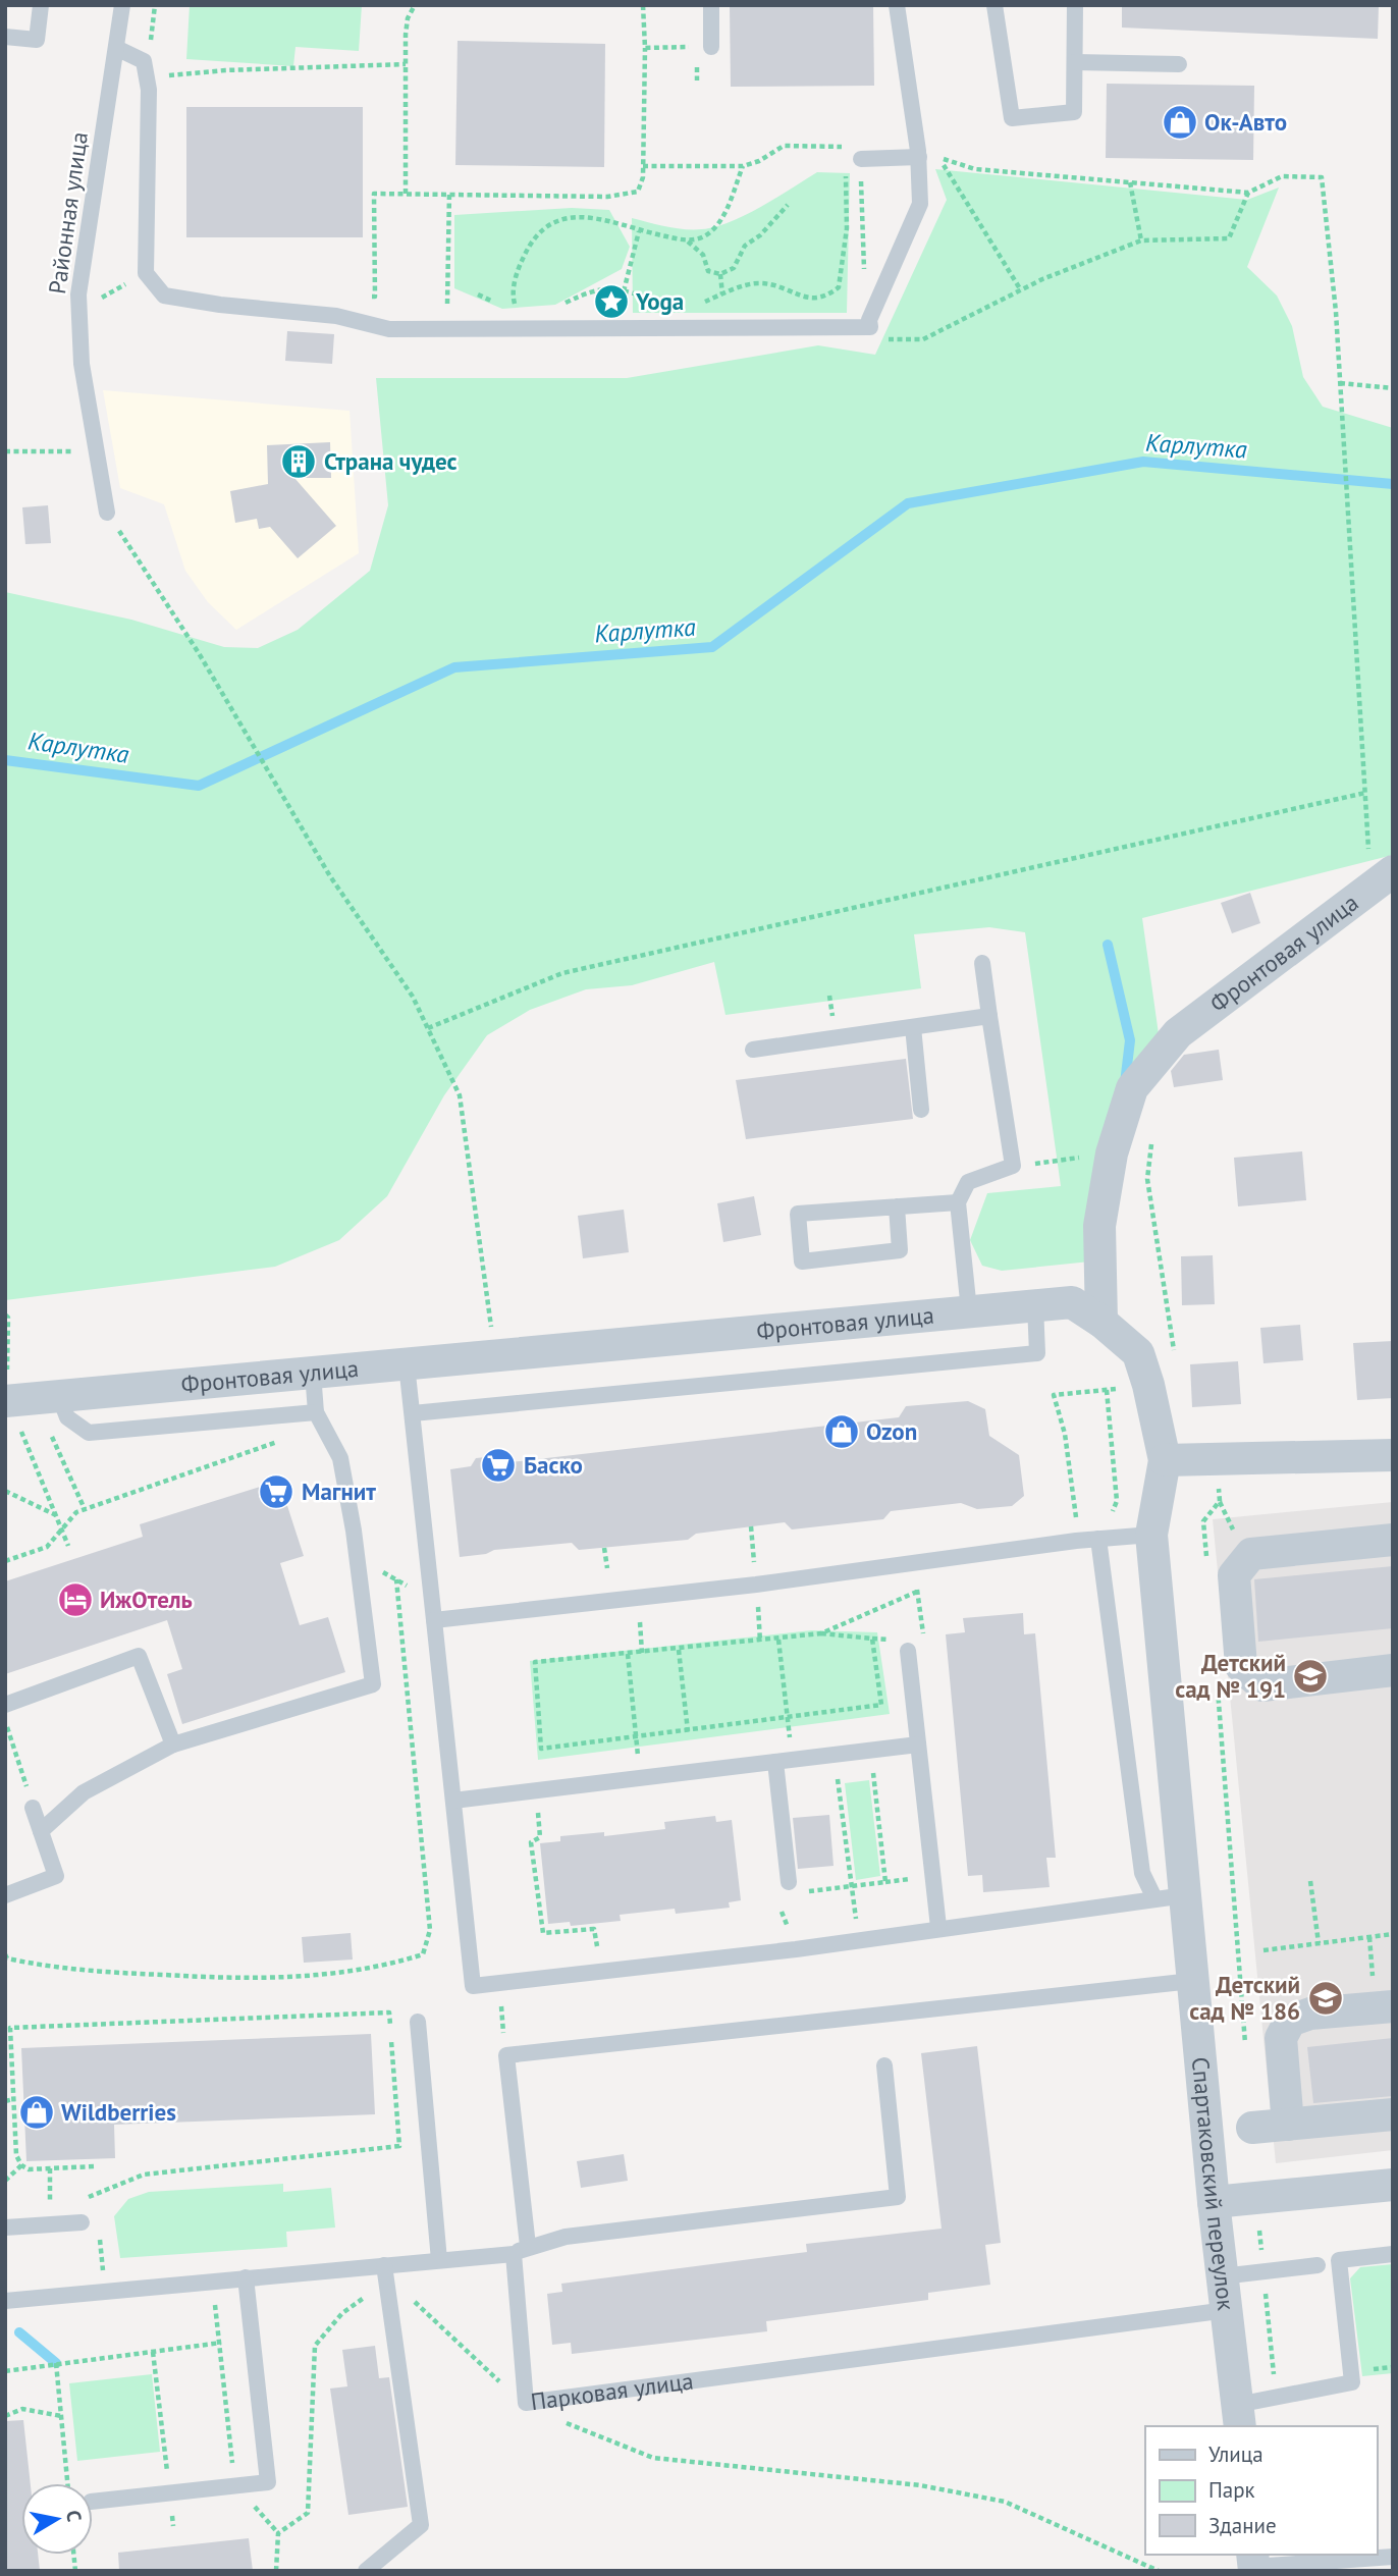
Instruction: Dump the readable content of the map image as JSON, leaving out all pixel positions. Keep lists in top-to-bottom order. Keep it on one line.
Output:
{"streets":{"street":["Фронтовая улица","Спартаковский переулок"],"lane":["Районная улица","Парковая улица"]},"crossings":[["Фронтовая улица","Спартаковский переулок"],["Спартаковский переулок","Парковая улица"]],"water":["Карлутка"],"places":{"shop":["Ок-Авто","Ozon","Wildberries"],"place":["Yoga"],"building":["Страна чудес"],"supermarket":["Баско","Магнит"],"hotel":["ИжОтель"],"school or university":["Детский сад № 191","Детский сад № 186"]},"legend":["Улица","Парк","Здание"],"north":"right"}
